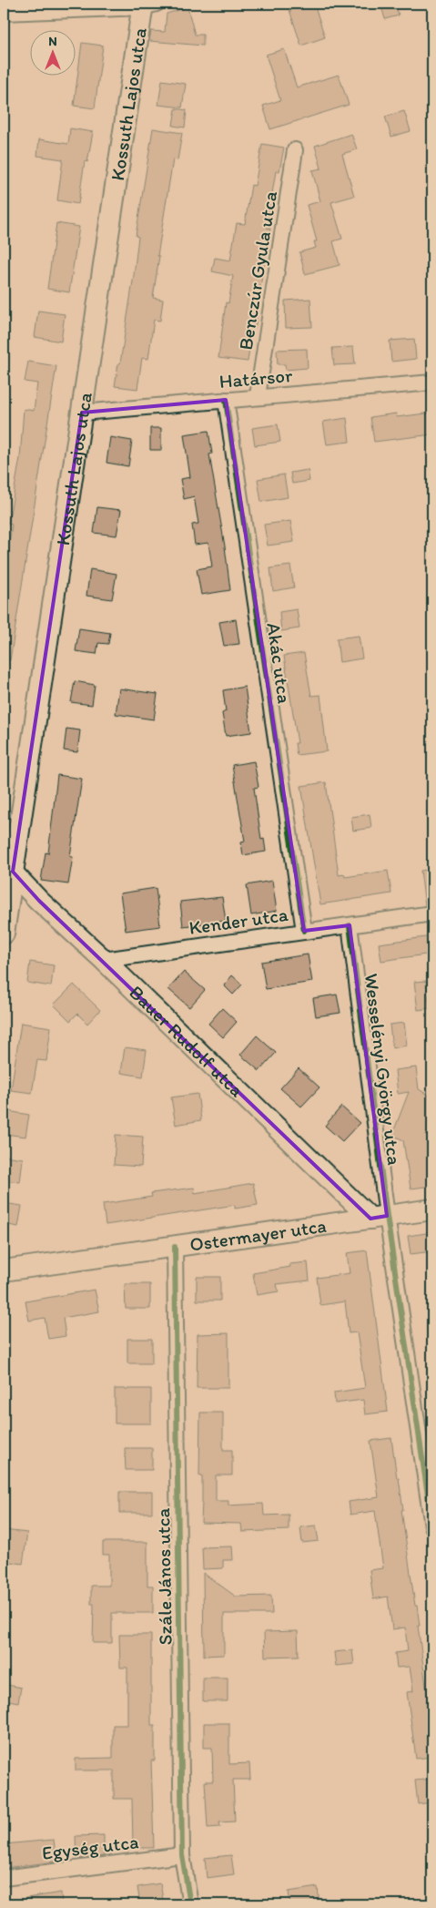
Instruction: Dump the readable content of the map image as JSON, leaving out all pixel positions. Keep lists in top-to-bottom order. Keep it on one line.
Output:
{"streets":{"main road":["Kossuth Lajos utca","Bauer Rudolf utca","Ostermayer utca"],"street":["Benczúr Gyula utca","Határsor","Akác utca","Kender utca","Wesselényi György utca","Szále János utca","Egység utca"]},"crossings":[["Kossuth Lajos utca","Határsor"],["Kossuth Lajos utca","Bauer Rudolf utca"],["Benczúr Gyula utca","Határsor"],["Határsor","Akác utca"],["Akác utca","Kender utca"],["Kender utca","Bauer Rudolf utca"],["Kender utca","Wesselényi György utca"],["Bauer Rudolf utca","Wesselényi György utca"],["Bauer Rudolf utca","Ostermayer utca"],["Wesselényi György utca","Ostermayer utca"],["Ostermayer utca","Szále János utca"],["Szále János utca","Egység utca"]],"north":"top"}
